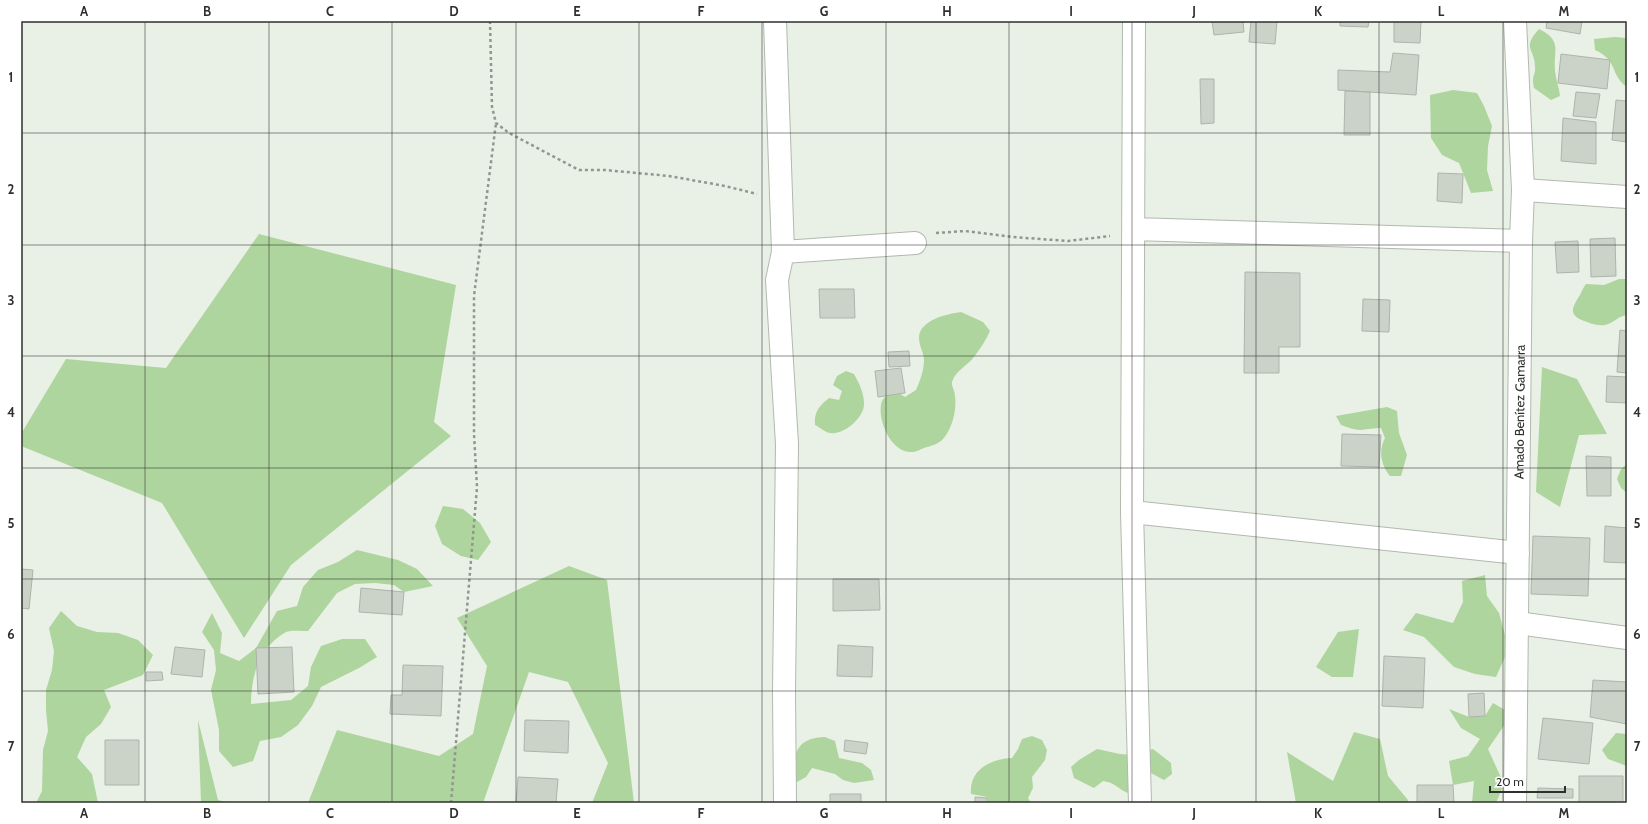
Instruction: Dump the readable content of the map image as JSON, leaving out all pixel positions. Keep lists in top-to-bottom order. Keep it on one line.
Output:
{"streets":{"street":["Amado Benítez Gamarra"]},"scale_bar":"20 m","grid":{"columns":["A","B","C","D","E","F","G","H","I","J","K","L","M"],"rows":["1","2","3","4","5","6","7"]}}
